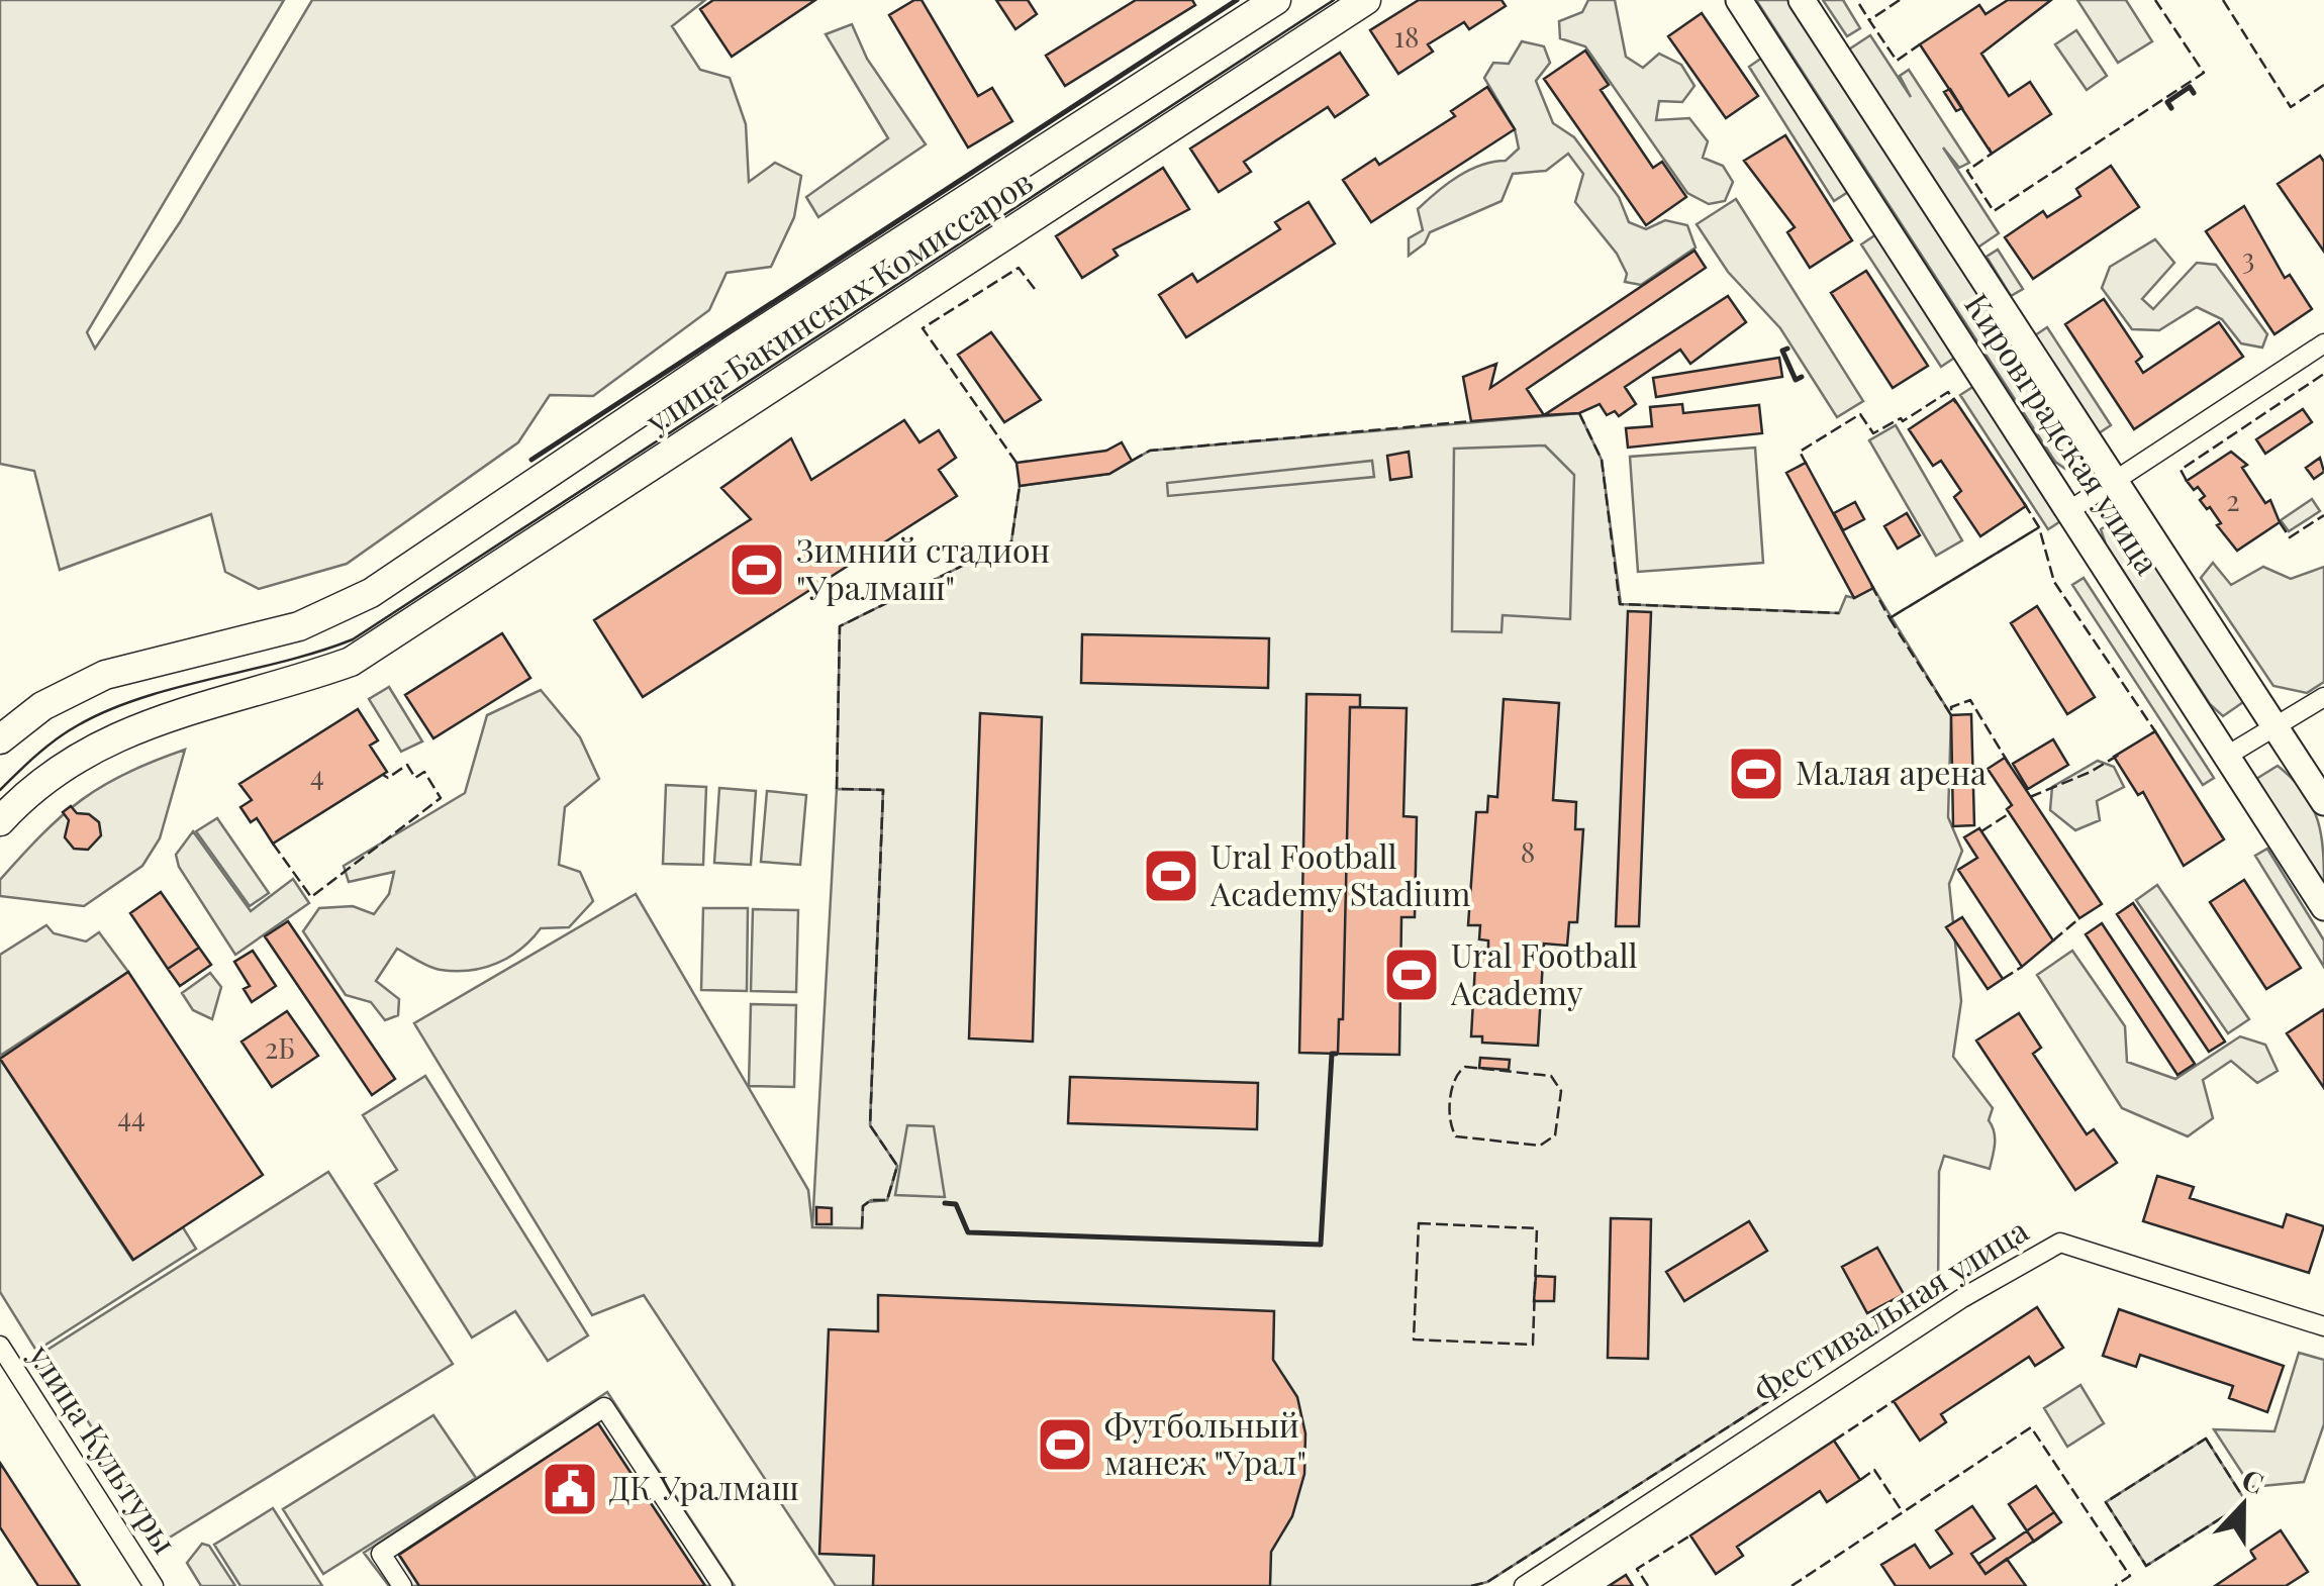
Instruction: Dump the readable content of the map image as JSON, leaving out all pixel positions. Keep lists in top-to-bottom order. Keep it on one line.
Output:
{"streets":{"main road":["улица Бакинских Комиссаров","Кировградская улица"],"street":["Фестивальная улица","улица Культуры"]},"places":{"sports":["Зимний стадион \"Уралмаш\"","Малая арена","Ural Football Academy Stadium","Ural Football Academy","Футбольный манеж \"Урал\""],"public building":["ДК Уралмаш"]},"house_numbers":["18","3","2","4","8","2Б","44"],"north":"top"}
